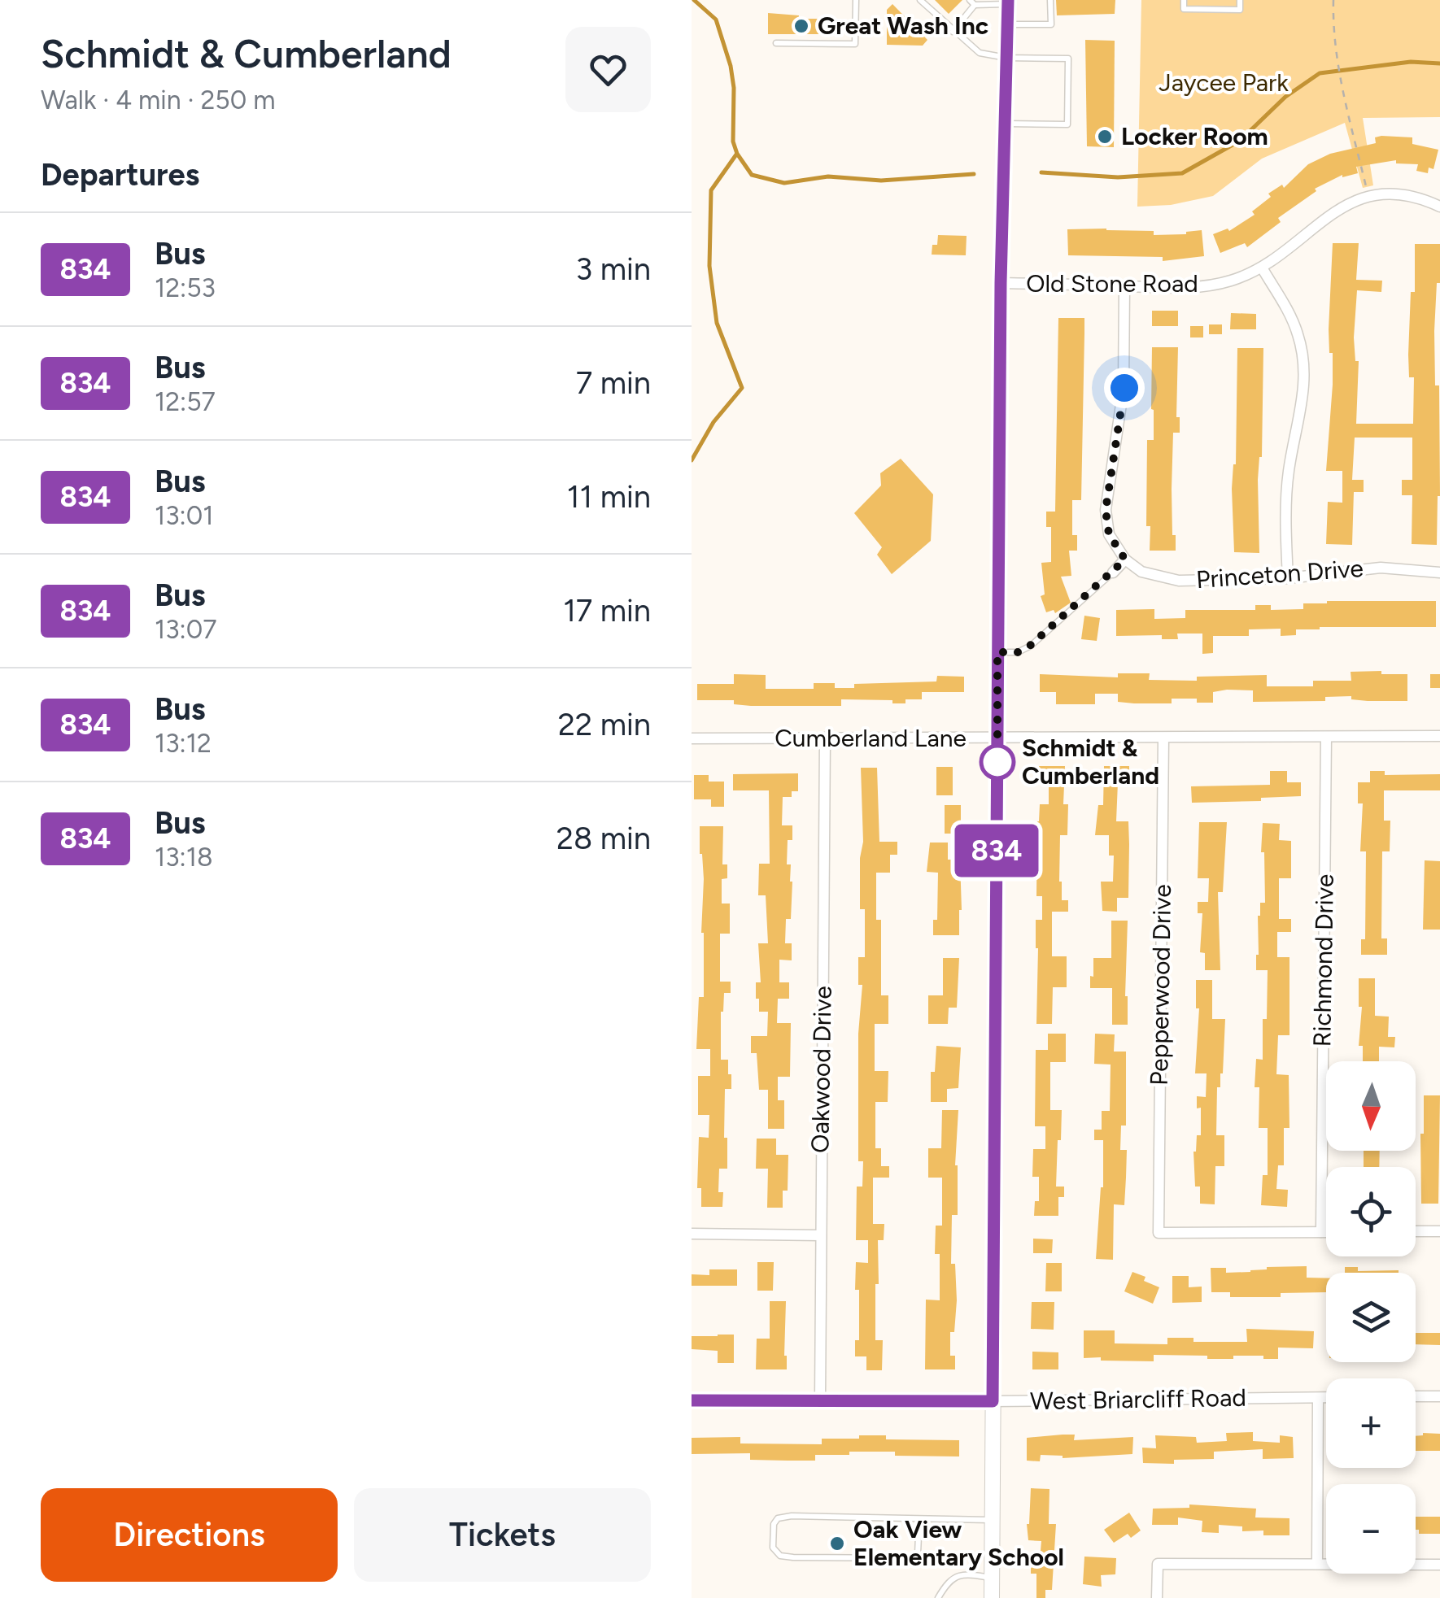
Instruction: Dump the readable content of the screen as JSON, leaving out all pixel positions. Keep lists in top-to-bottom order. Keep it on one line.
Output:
{"streets":{"street":["Old Stone Road","Princeton Drive","Cumberland Lane","Richmond Drive","Pepperwood Drive","Oakwood Drive","West Briarcliff Road"]},"crossings":[["Cumberland Lane","Richmond Drive"],["Cumberland Lane","Pepperwood Drive"],["Cumberland Lane","Oakwood Drive"],["Richmond Drive","Pepperwood Drive"],["Oakwood Drive","West Briarcliff Road"]],"parks":["Jaycee Park"],"places":["Great Wash Inc","Locker Room","Schmidt & Cumberland","Oak View Elementary School"],"lines":["bus line 834"],"north":"bottom","page":{"heading":[["Schmidt & Cumberland","Walk · 4 min · 250 m"],"Departures"],"on_map":"834","list":[{"mark":"834","name":"Bus","note":"12:53","value":"3 min"},{"mark":"834","name":"Bus","note":"12:57","value":"7 min"},{"mark":"834","name":"Bus","note":"13:01","value":"11 min"},{"mark":"834","name":"Bus","note":"13:07","value":"17 min"},{"mark":"834","name":"Bus","note":"13:12","value":"22 min"},{"mark":"834","name":"Bus","note":"13:18","value":"28 min"}],"map_buttons":["+","−"],"buttons":["Directions","Tickets"]}}
